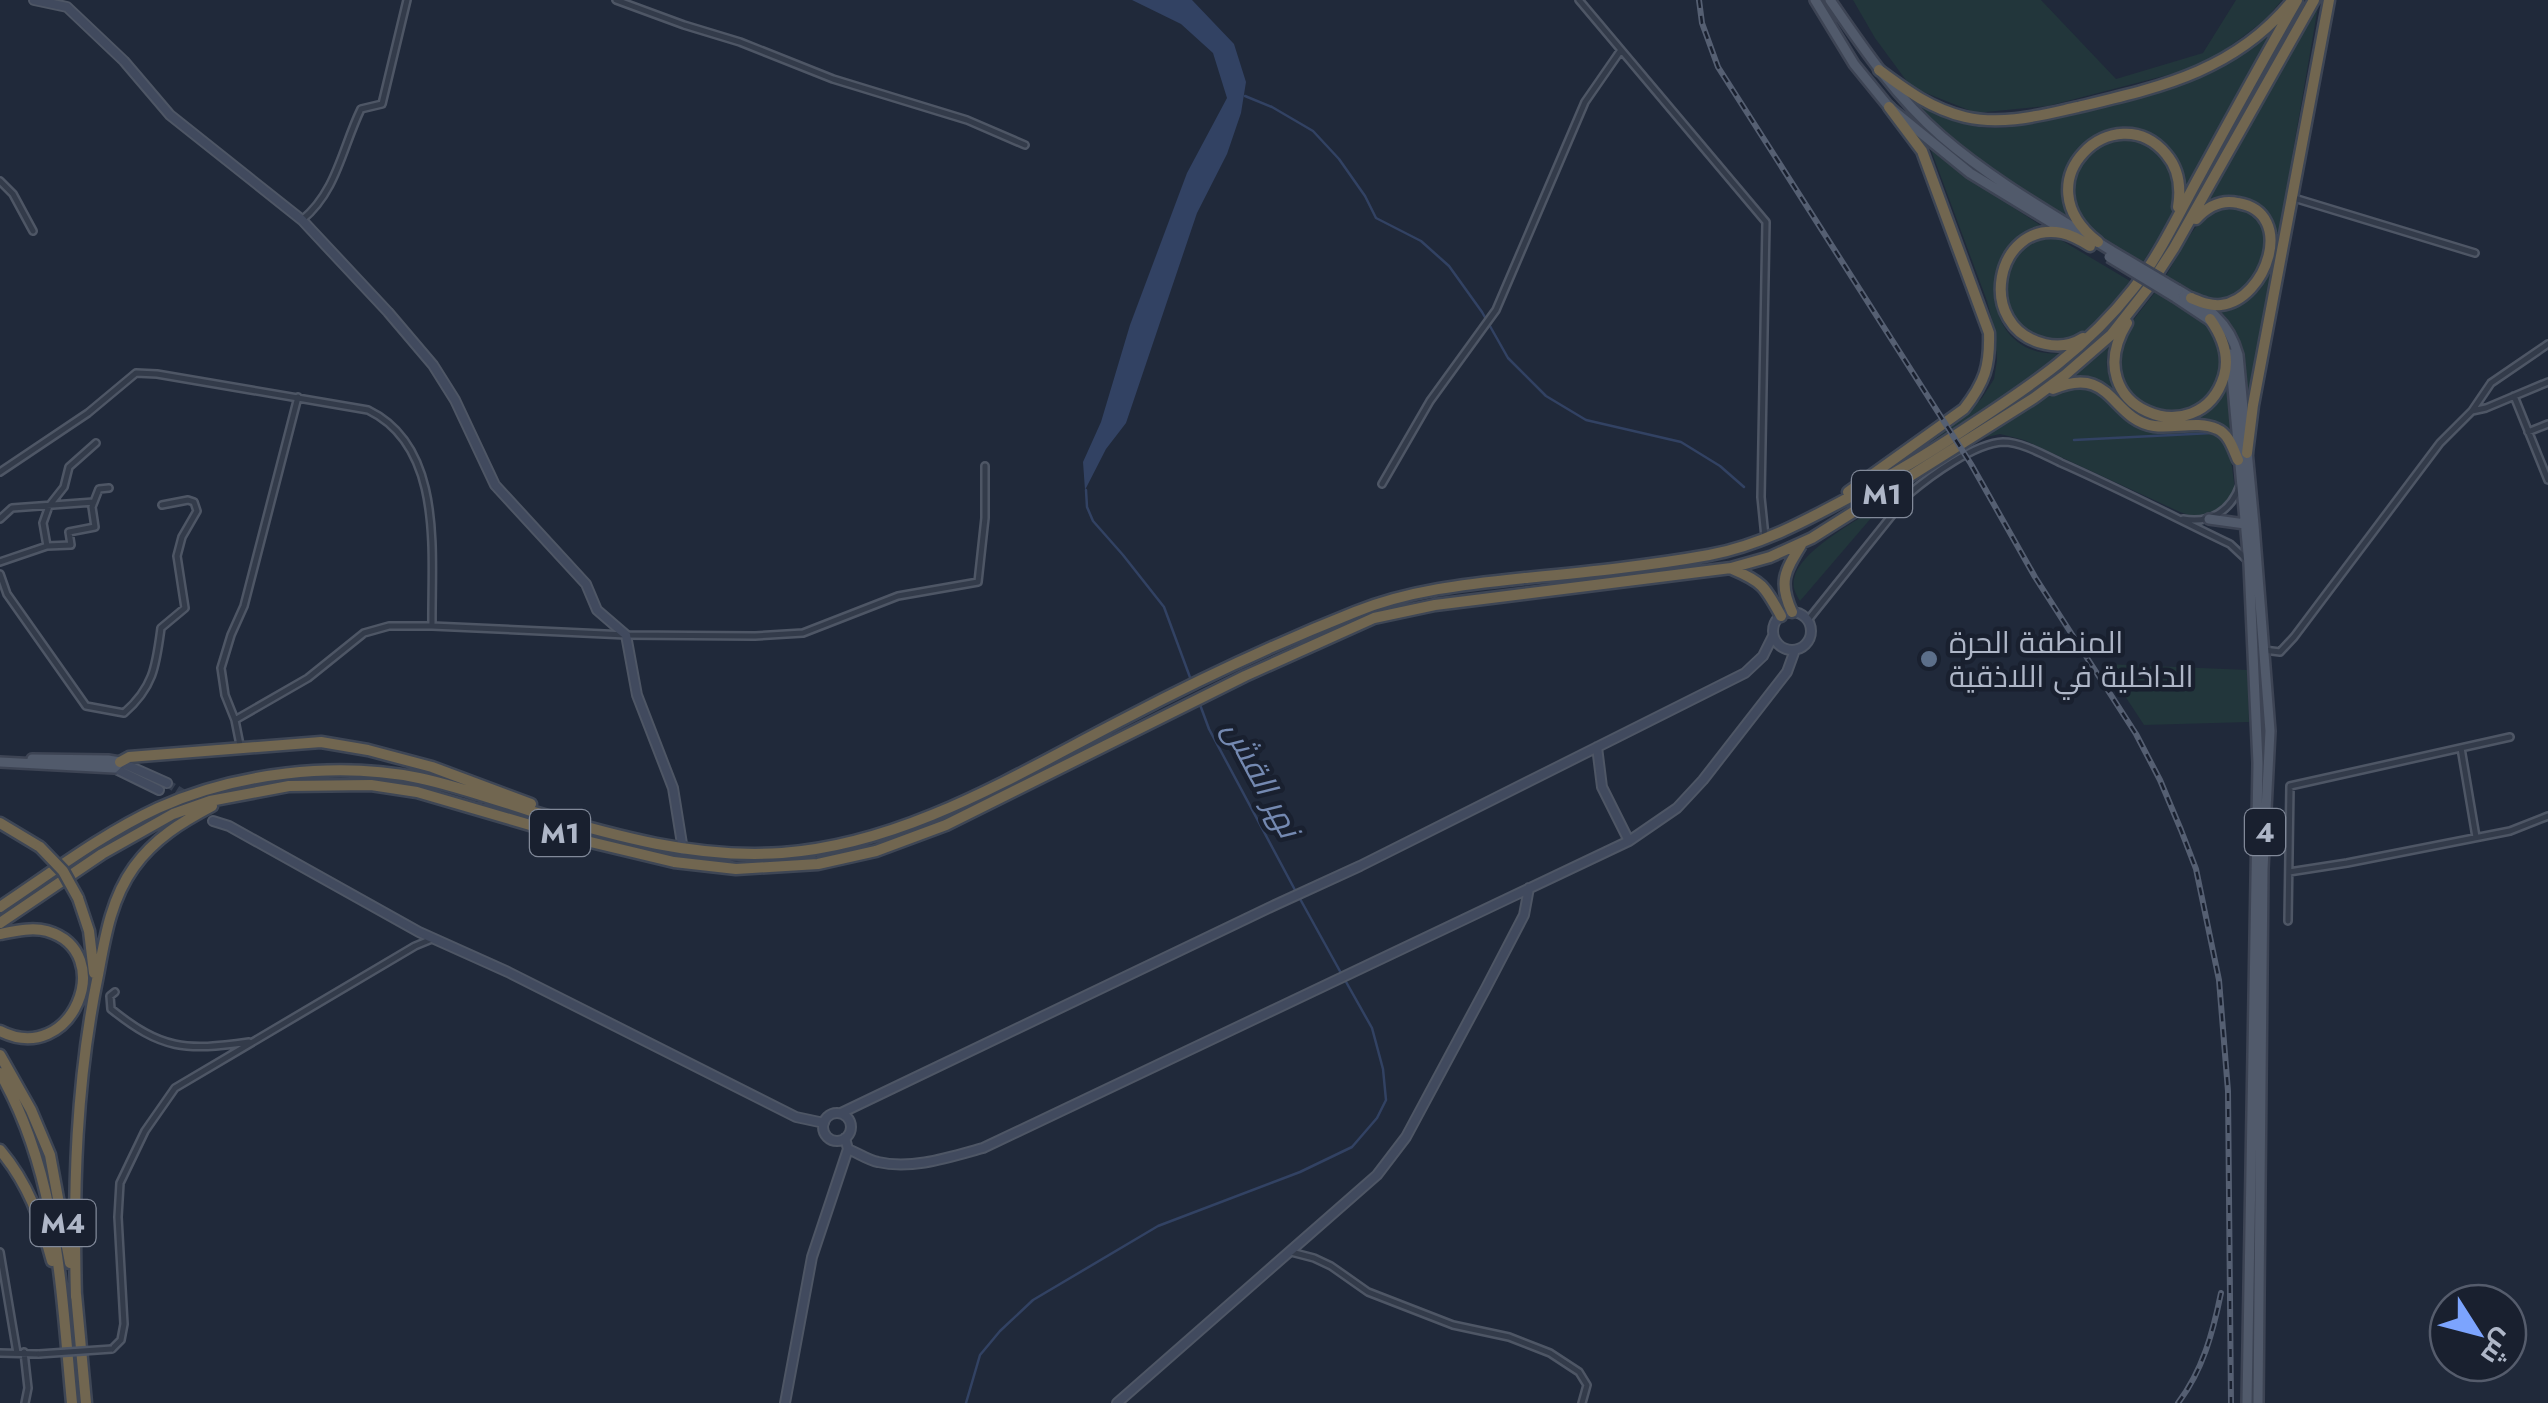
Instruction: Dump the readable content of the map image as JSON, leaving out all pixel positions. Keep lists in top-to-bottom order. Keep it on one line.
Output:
{"streets":{"highway":["M1","M4"],"main road":["4"]},"water":["نهر القش"],"places":["المنطقة الحرة الداخلية في اللاذقية"],"north":"bottom right"}
